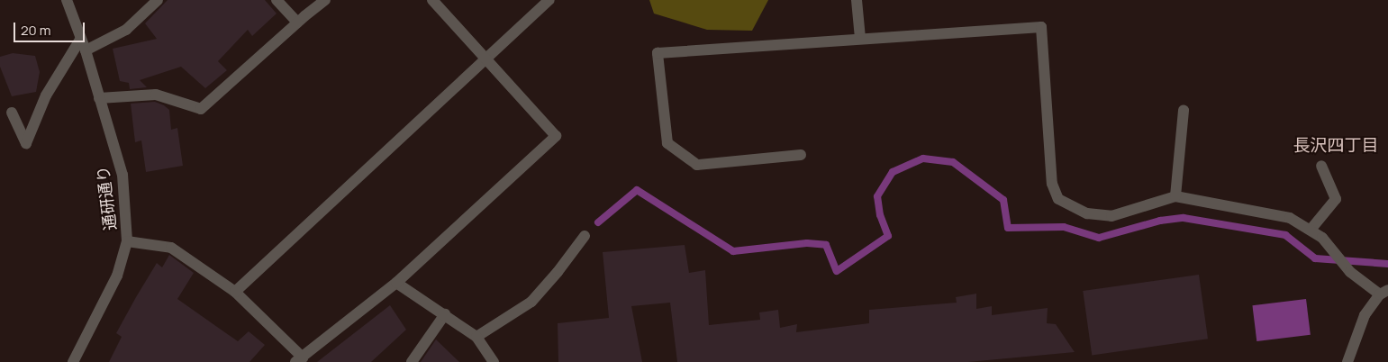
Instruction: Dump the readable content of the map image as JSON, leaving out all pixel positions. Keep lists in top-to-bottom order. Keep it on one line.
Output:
{"streets":{"street":["通研通り"]},"districts":["長沢四丁目"],"scale_bar":"20 m"}
